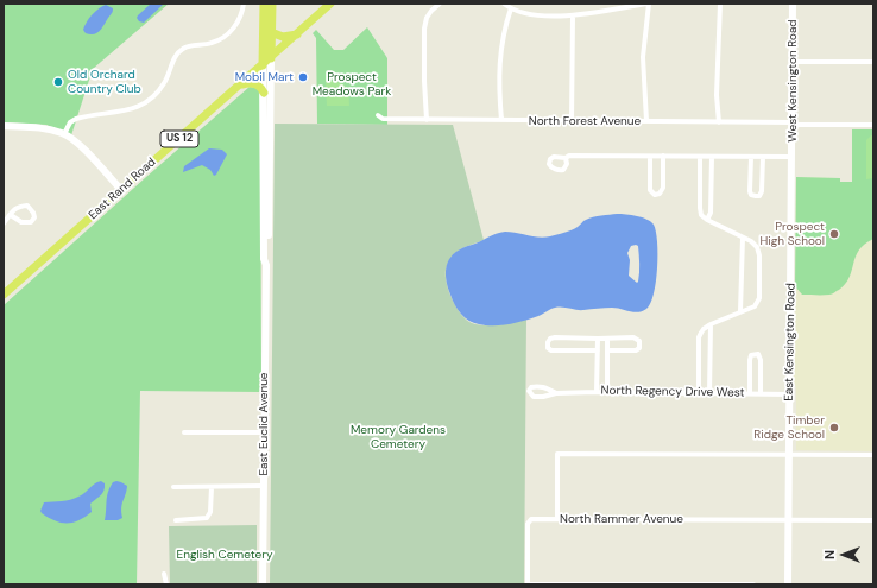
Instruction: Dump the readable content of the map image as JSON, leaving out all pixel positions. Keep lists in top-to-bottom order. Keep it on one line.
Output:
{"streets":{"main road":["West Kensington Road","US 12","East Rand Road","East Kensington Road","East Euclid Avenue"],"street":["North Forest Avenue","North Regency Drive West","North Rammer Avenue"]},"crossings":[["West Kensington Road","North Forest Avenue"],["West Kensington Road","East Kensington Road"],["US 12","East Rand Road"],["US 12","East Euclid Avenue"],["East Rand Road","East Euclid Avenue"],["East Kensington Road","North Regency Drive West"],["East Kensington Road","North Rammer Avenue"]],"parks":["Prospect Meadows Park","Memory Gardens Cemetery","English Cemetery"],"places":["Mobil Mart","Old Orchard Country Club","Prospect High School","Timber Ridge School"],"north":"left"}
